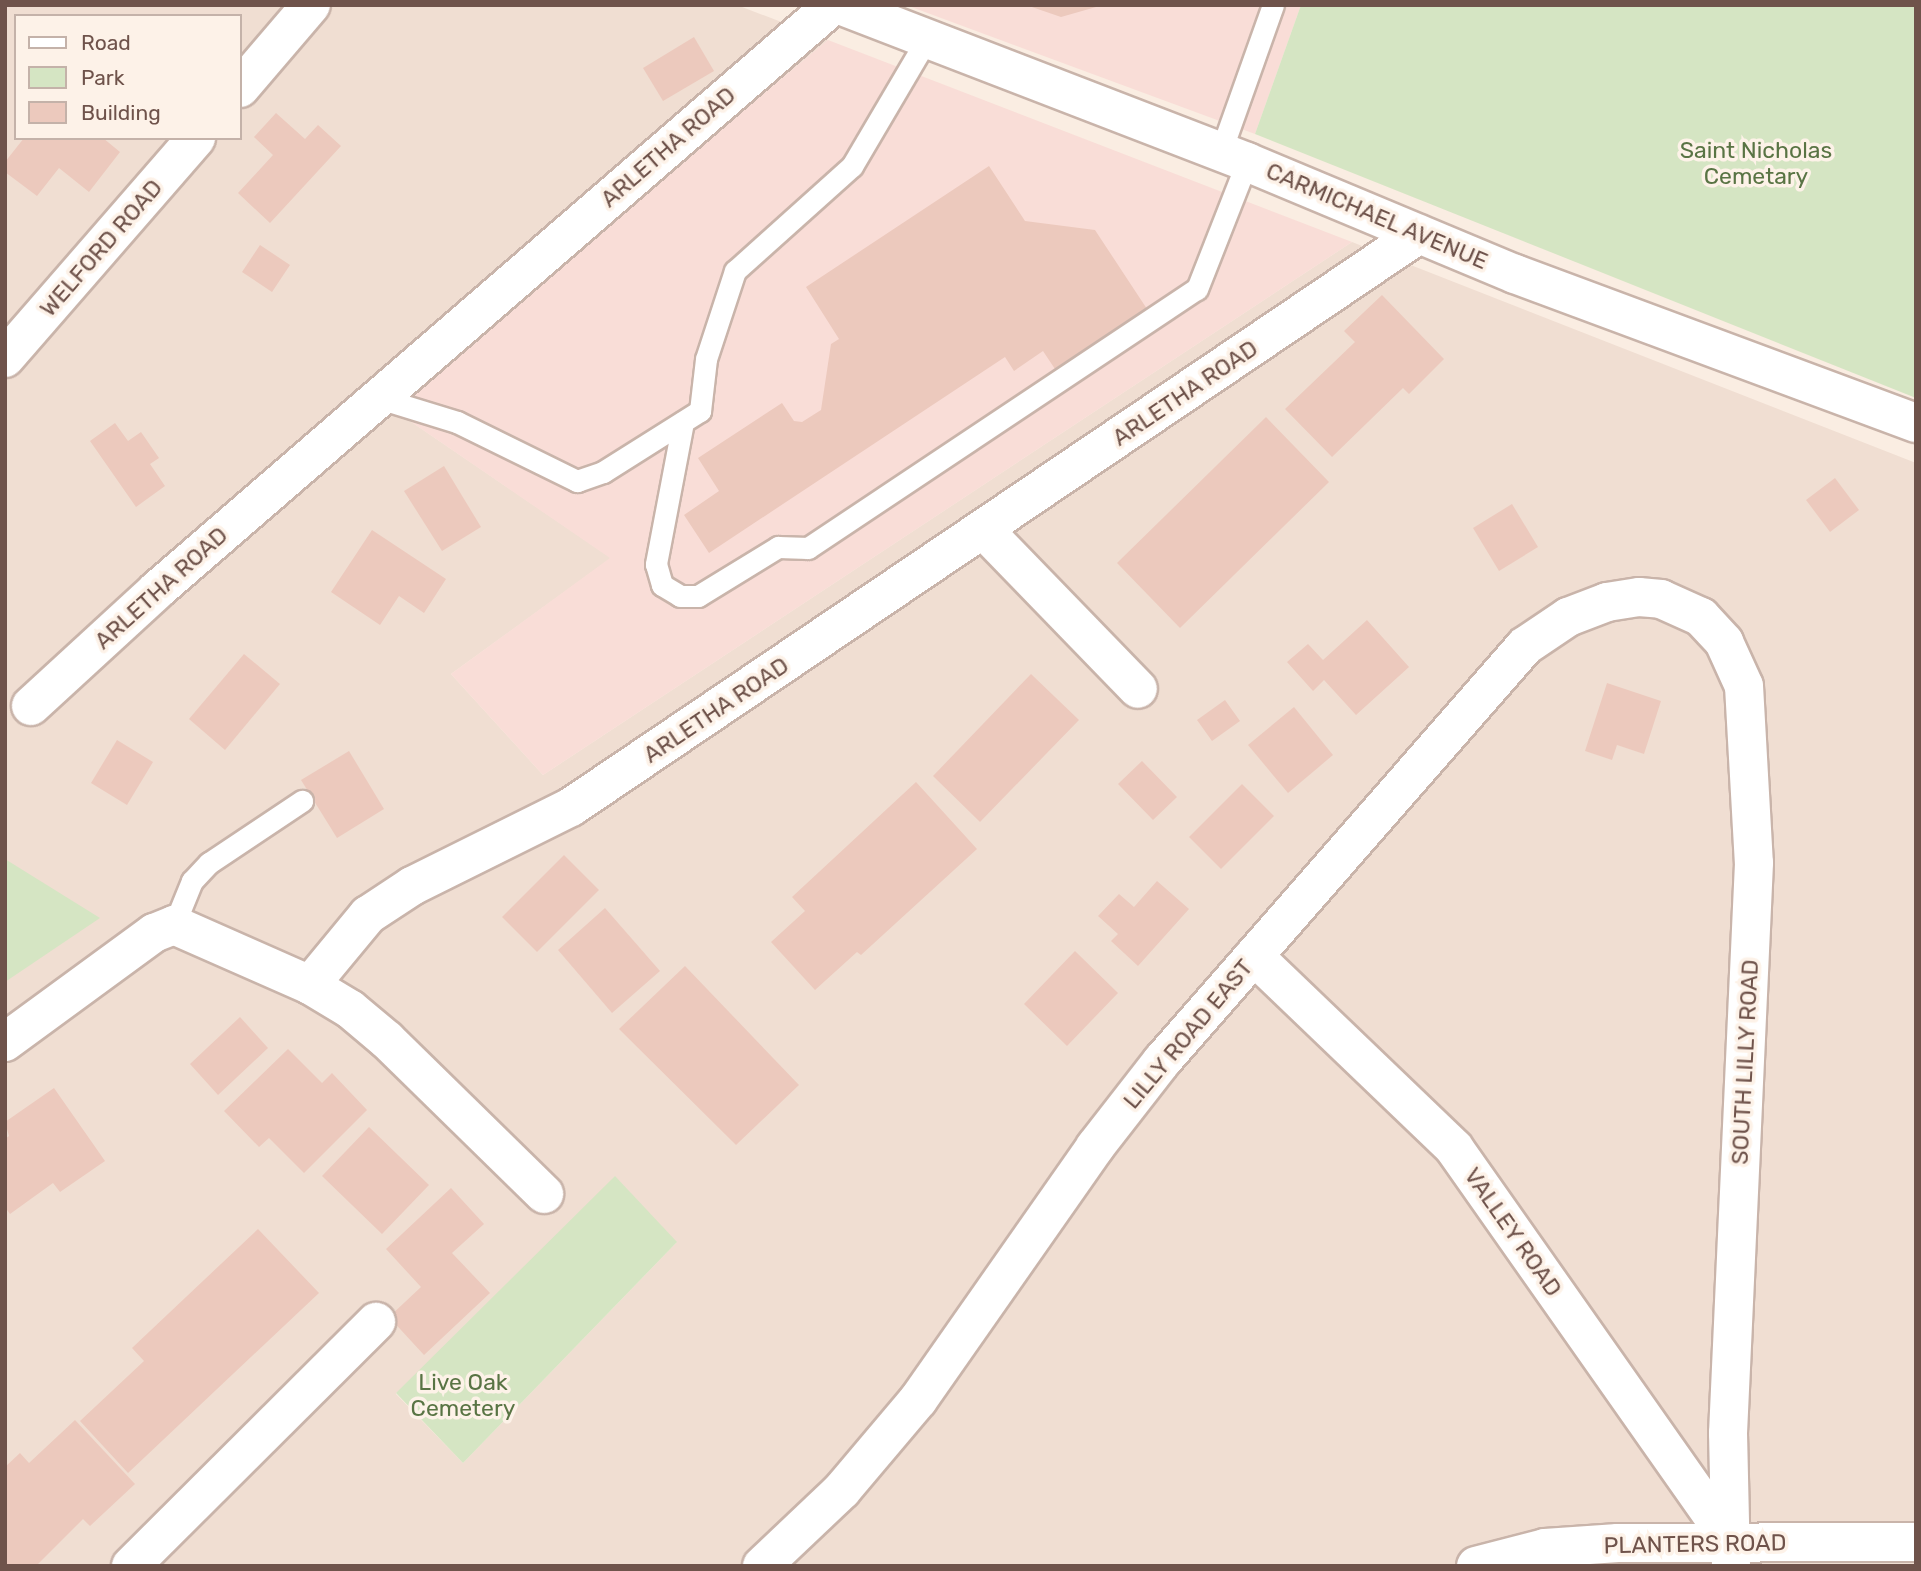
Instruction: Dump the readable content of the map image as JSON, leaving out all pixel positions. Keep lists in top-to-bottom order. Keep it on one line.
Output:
{"streets":{"street":["ARLETHA ROAD","CARMICHAEL AVENUE","WELFORD ROAD","LILLY ROAD EAST","SOUTH LILLY ROAD","VALLEY ROAD","PLANTERS ROAD"]},"crossings":[["ARLETHA ROAD","CARMICHAEL AVENUE"],["LILLY ROAD EAST","SOUTH LILLY ROAD"],["LILLY ROAD EAST","VALLEY ROAD"],["SOUTH LILLY ROAD","VALLEY ROAD"],["SOUTH LILLY ROAD","PLANTERS ROAD"],["VALLEY ROAD","PLANTERS ROAD"]],"parks":["Saint Nicholas Cemetary","Live Oak Cemetery"],"legend":["Road","Park","Building"]}
